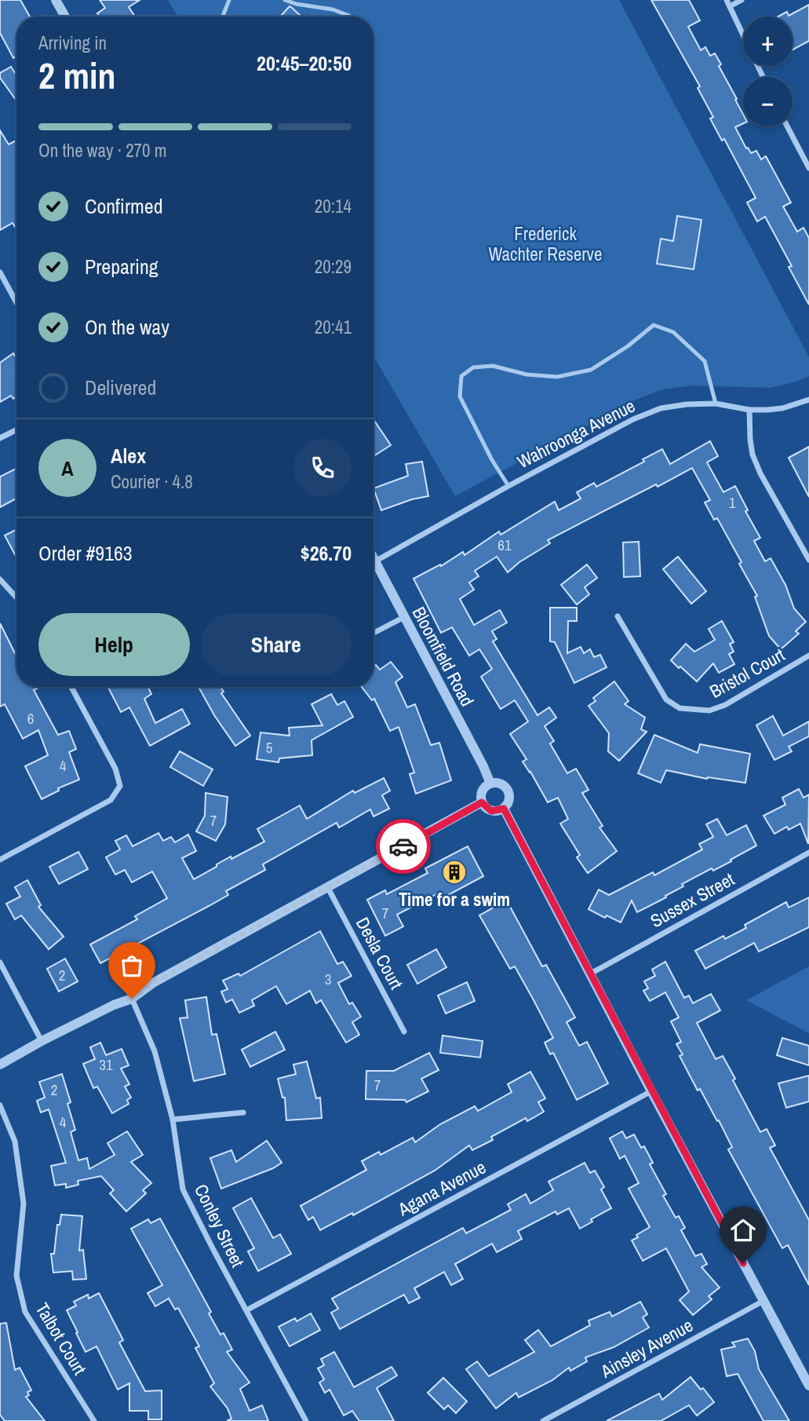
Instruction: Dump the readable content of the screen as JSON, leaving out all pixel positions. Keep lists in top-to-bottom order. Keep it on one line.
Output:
{"streets":{"street":["Wahroonga Avenue","Bloomfield Road","Bristol Court","Sussex Street","Desla Court","Agana Avenue","Conley Street","Talbot Court","Ainsley Avenue"]},"crossings":[["Wahroonga Avenue","Bloomfield Road"],["Agana Avenue","Conley Street"]],"parks":["Frederick Wachter Reserve"],"places":{"building":["Time for a swim"]},"house_numbers":["1","61","6","5","4","7","7","2","3","31","7","2","4"],"page":{"map_buttons":["+","−"],"heading":["2 min","Arriving in","20:45–20:50"],"panel":["Alex","Courier · 4.8","Order #9163","$26.70"],"bar":"On the way · 270 m","list":[["Confirmed","20:14"],["Preparing","20:29"],["On the way","20:41"],"Delivered"],"round":"A","buttons":["Help","Share"]}}
